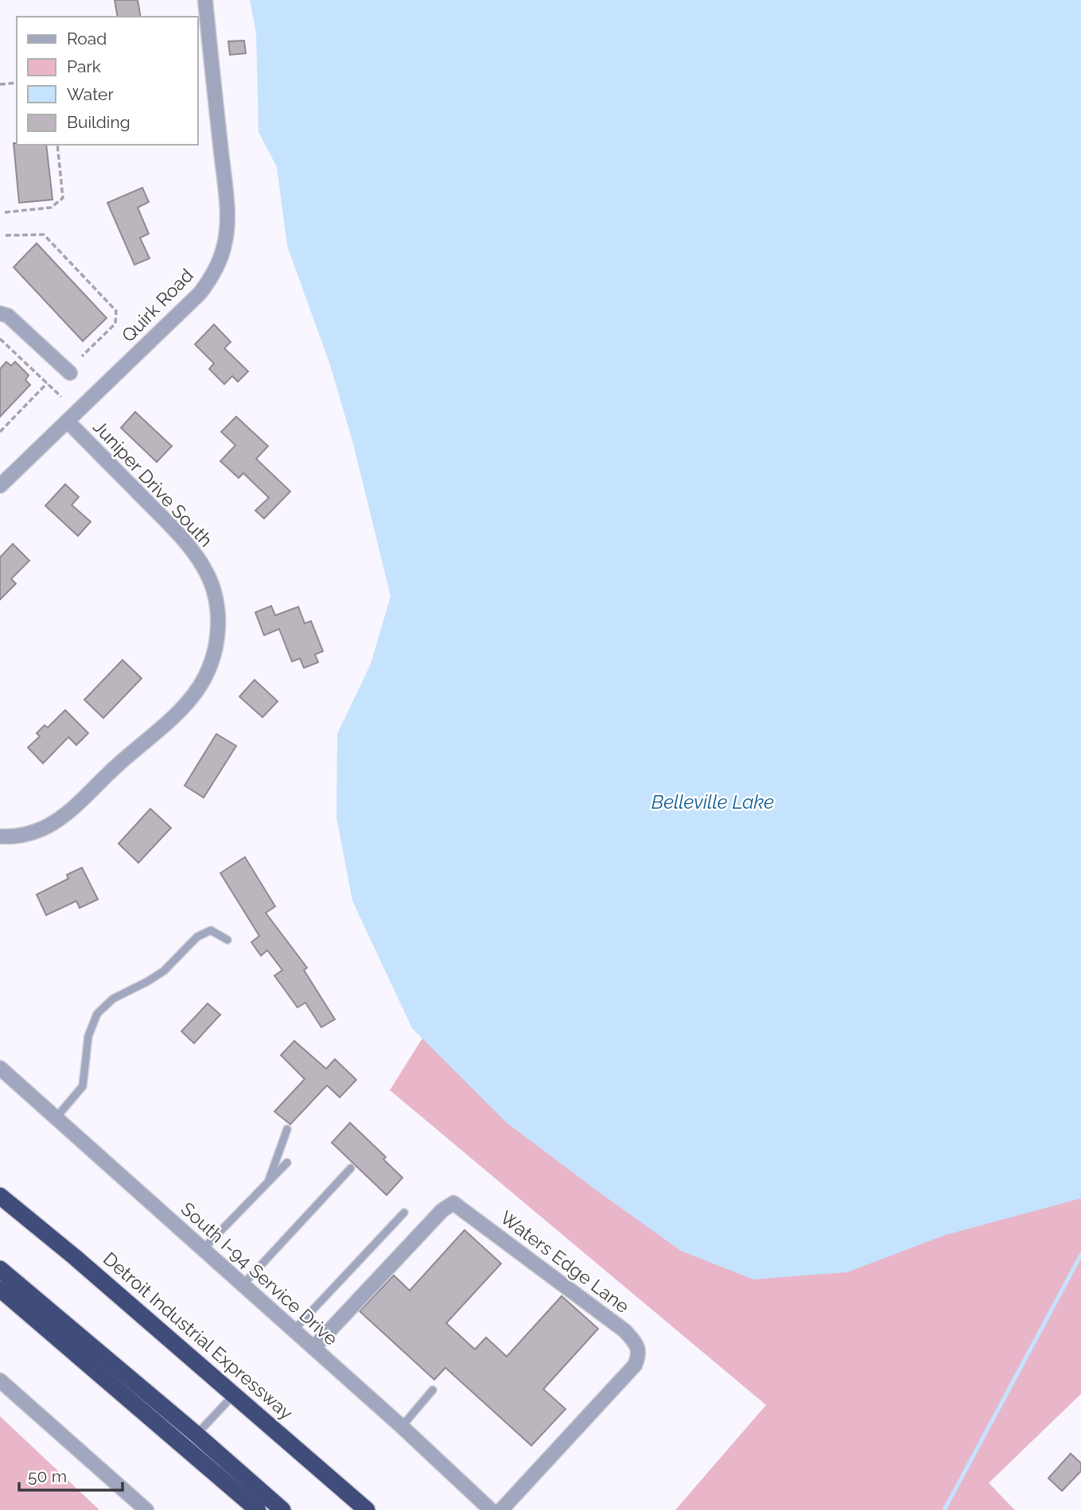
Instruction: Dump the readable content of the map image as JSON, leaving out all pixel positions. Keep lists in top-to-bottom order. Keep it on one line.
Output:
{"streets":{"highway":["Detroit Industrial Expressway"],"street":["Quirk Road","Juniper Drive South","Waters Edge Lane","South I-94 Service Drive"]},"crossings":[["Quirk Road","Juniper Drive South"],["Waters Edge Lane","South I-94 Service Drive"]],"water":["Belleville Lake"],"legend":["Road","Park","Water","Building"],"scale_bar":"50 m"}
